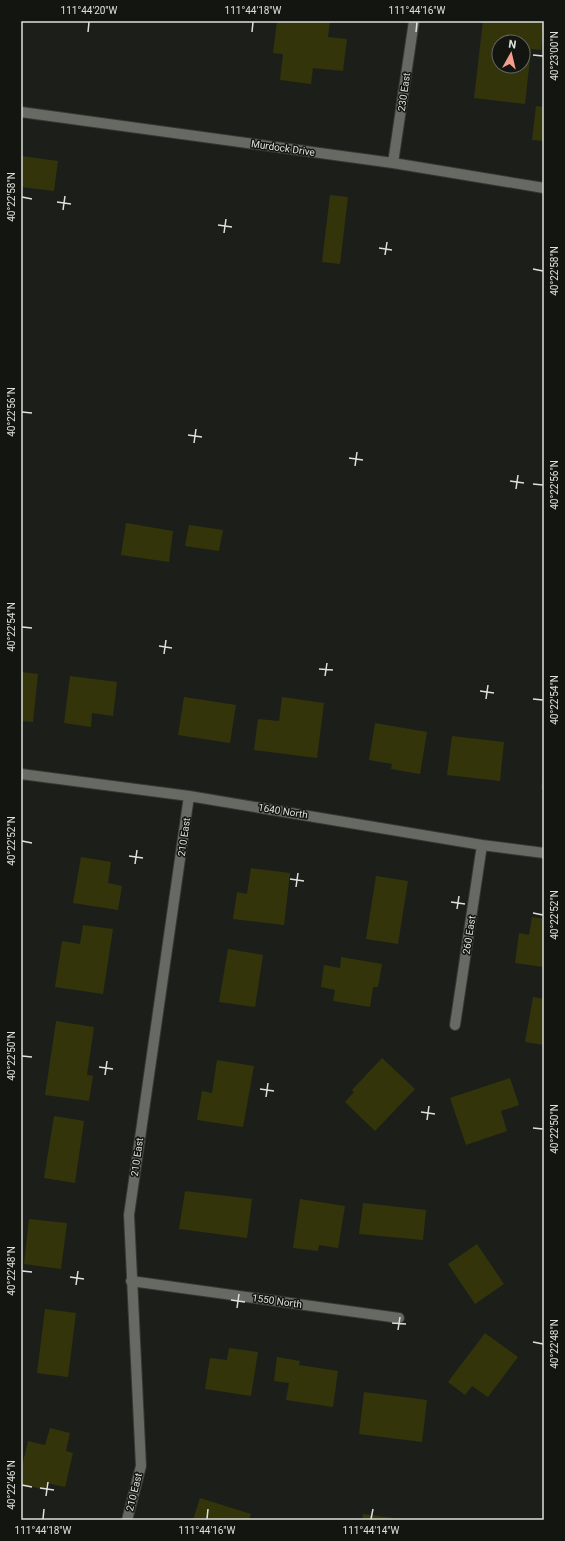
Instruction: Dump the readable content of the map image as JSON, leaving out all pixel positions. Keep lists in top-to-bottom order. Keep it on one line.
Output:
{"streets":{"street":["230 East","Murdock Drive","1640 North","210 East","260 East","1550 North"]},"crossings":[["230 East","Murdock Drive"],["1640 North","210 East"],["1640 North","260 East"],["210 East","1550 North"]],"north":"top","coordinates":["111°44'20\"W","111°44'18\"W","111°44'16\"W","40°23'00\"N","40°22'58\"N","40°22'56\"N","40°22'54\"N","40°22'52\"N","40°22'50\"N","40°22'48\"N","40°22'46\"N","111°44'14\"W"]}
